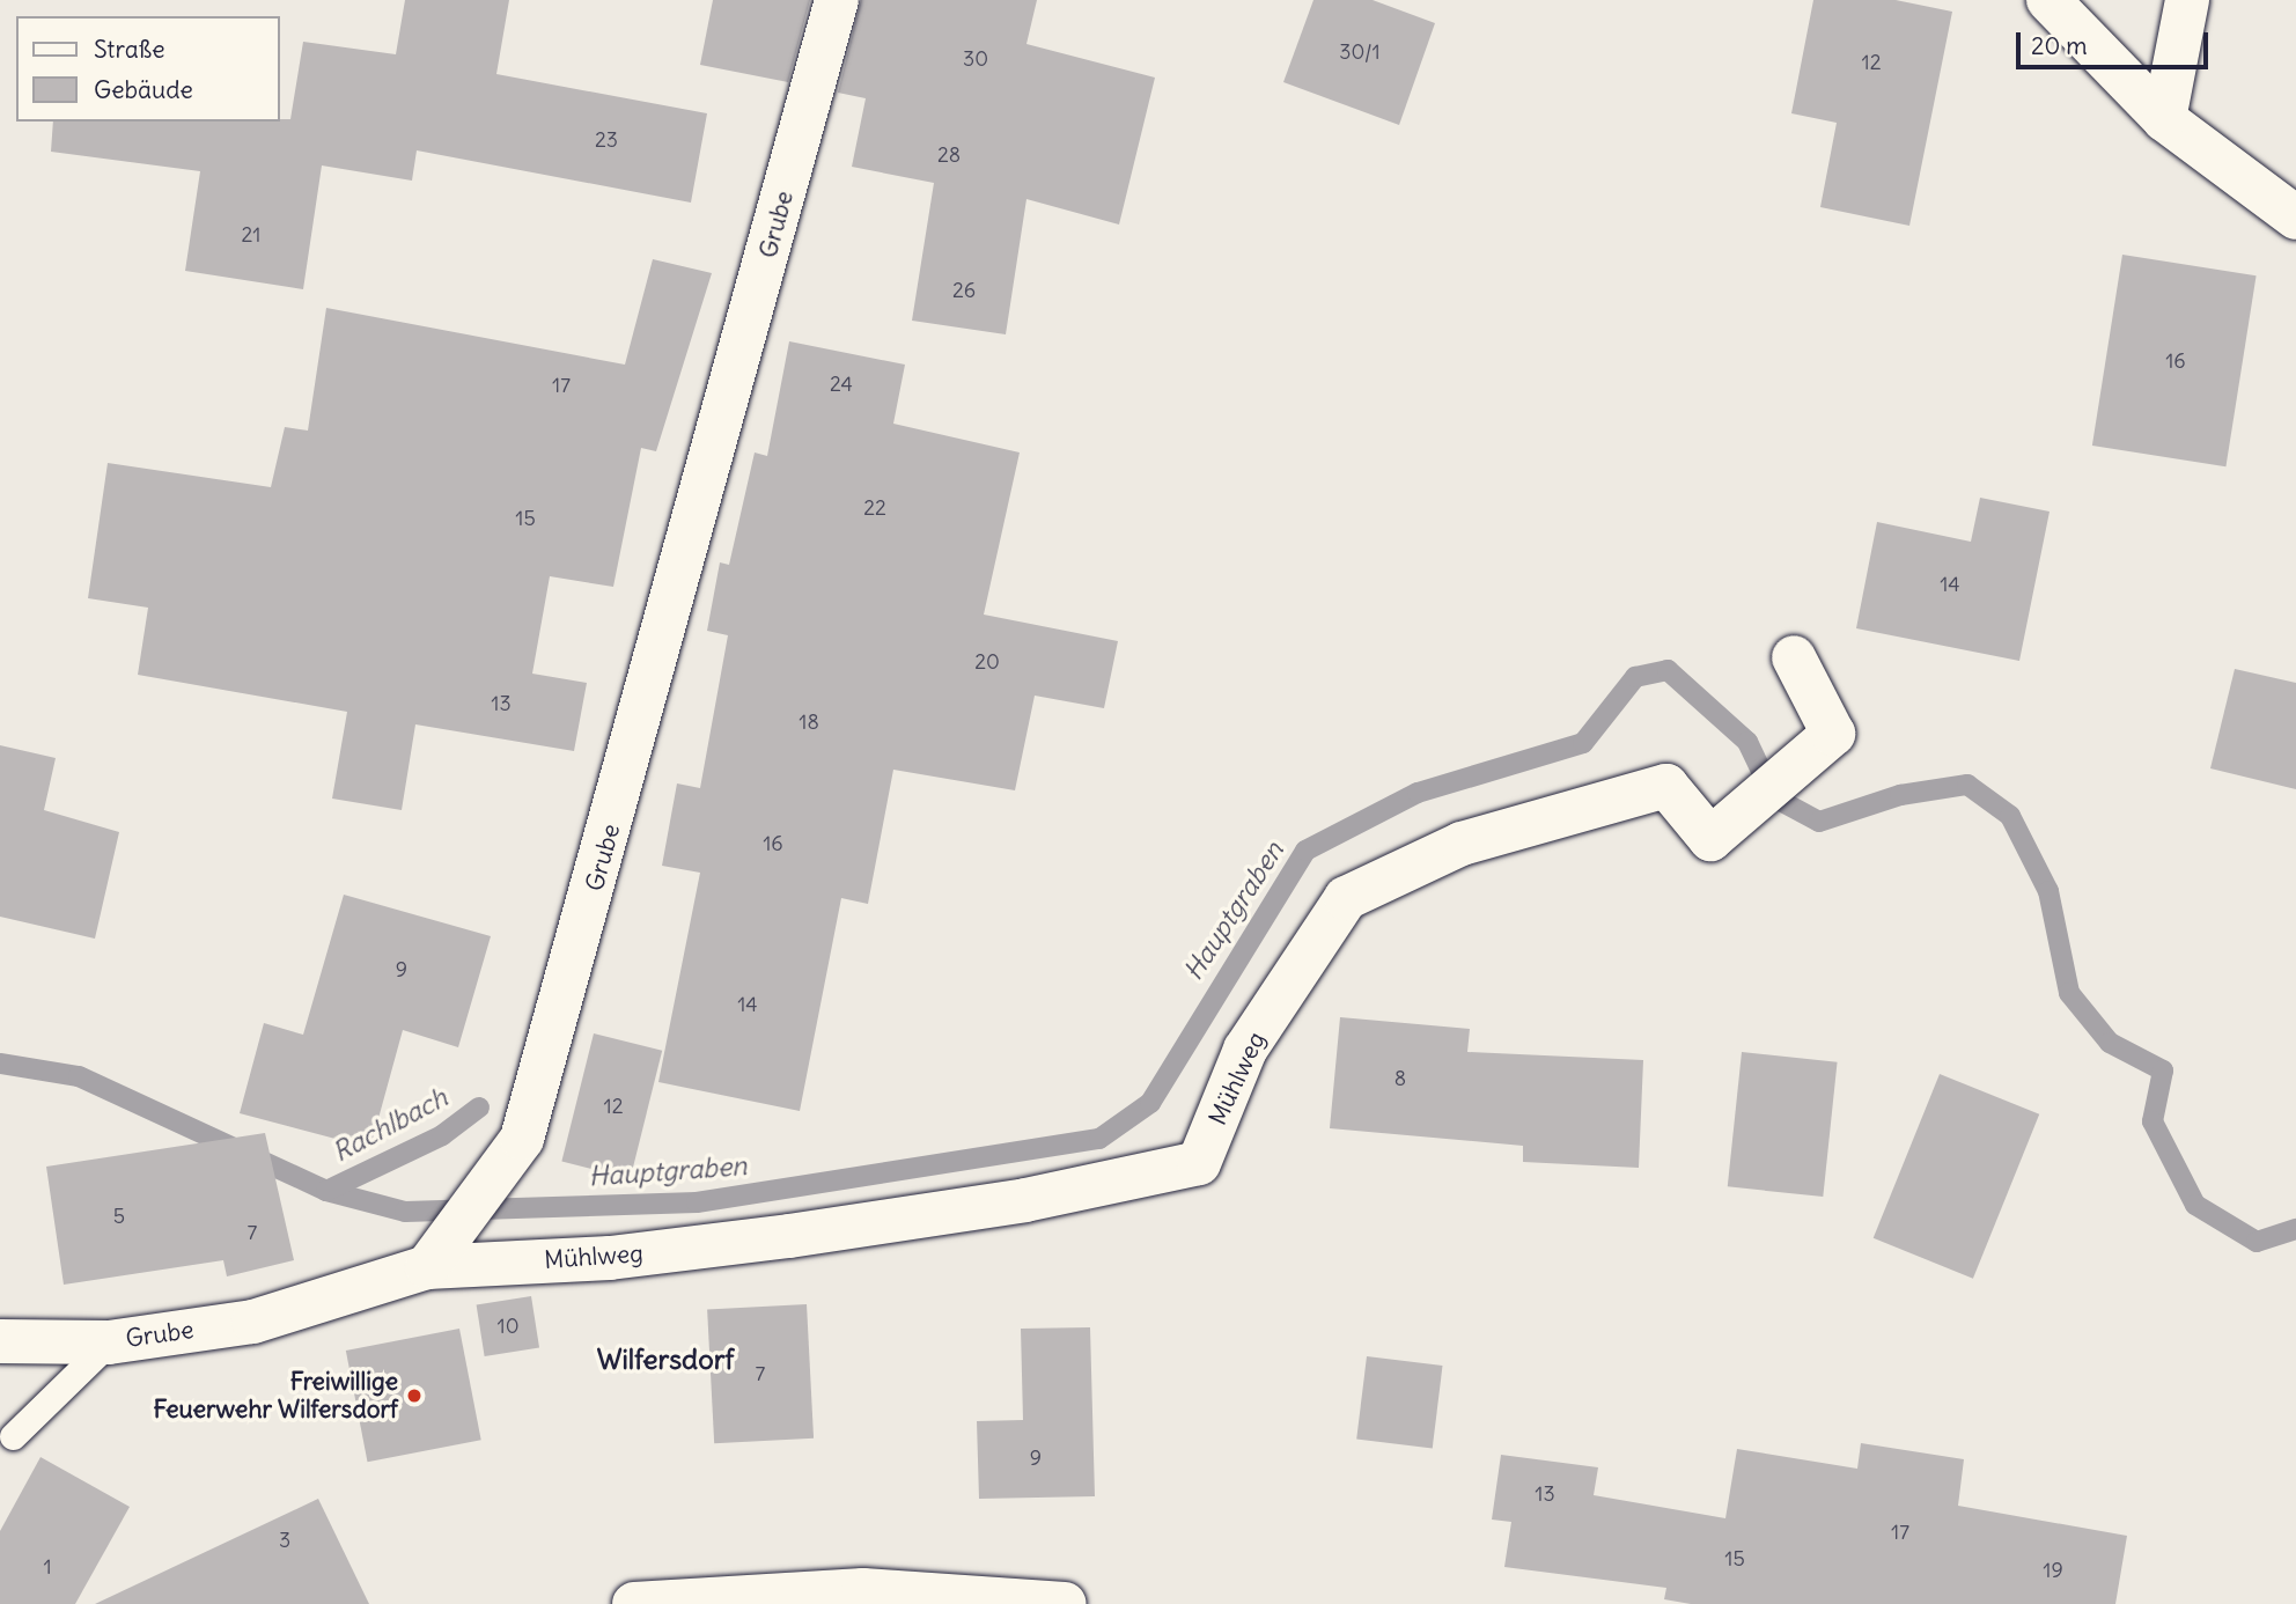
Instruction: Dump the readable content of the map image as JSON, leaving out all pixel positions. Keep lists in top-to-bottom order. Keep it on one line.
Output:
{"streets":{"street":["Grube","Mühlweg"]},"crossings":[["Grube","Mühlweg"]],"districts":["Wilfersdorf"],"water":["Hauptgraben","Rachlbach"],"places":["Freiwillige Feuerwehr Wilfersdorf"],"house_numbers":["30/1","30","12","23","28","21","26","16","24","17","22","15","14","20","13","18","16","9","14","8","12","5","7","10","7","9","13","17","3","15","1","19"],"legend":["Straße","Gebäude"],"scale_bar":"20 m"}
